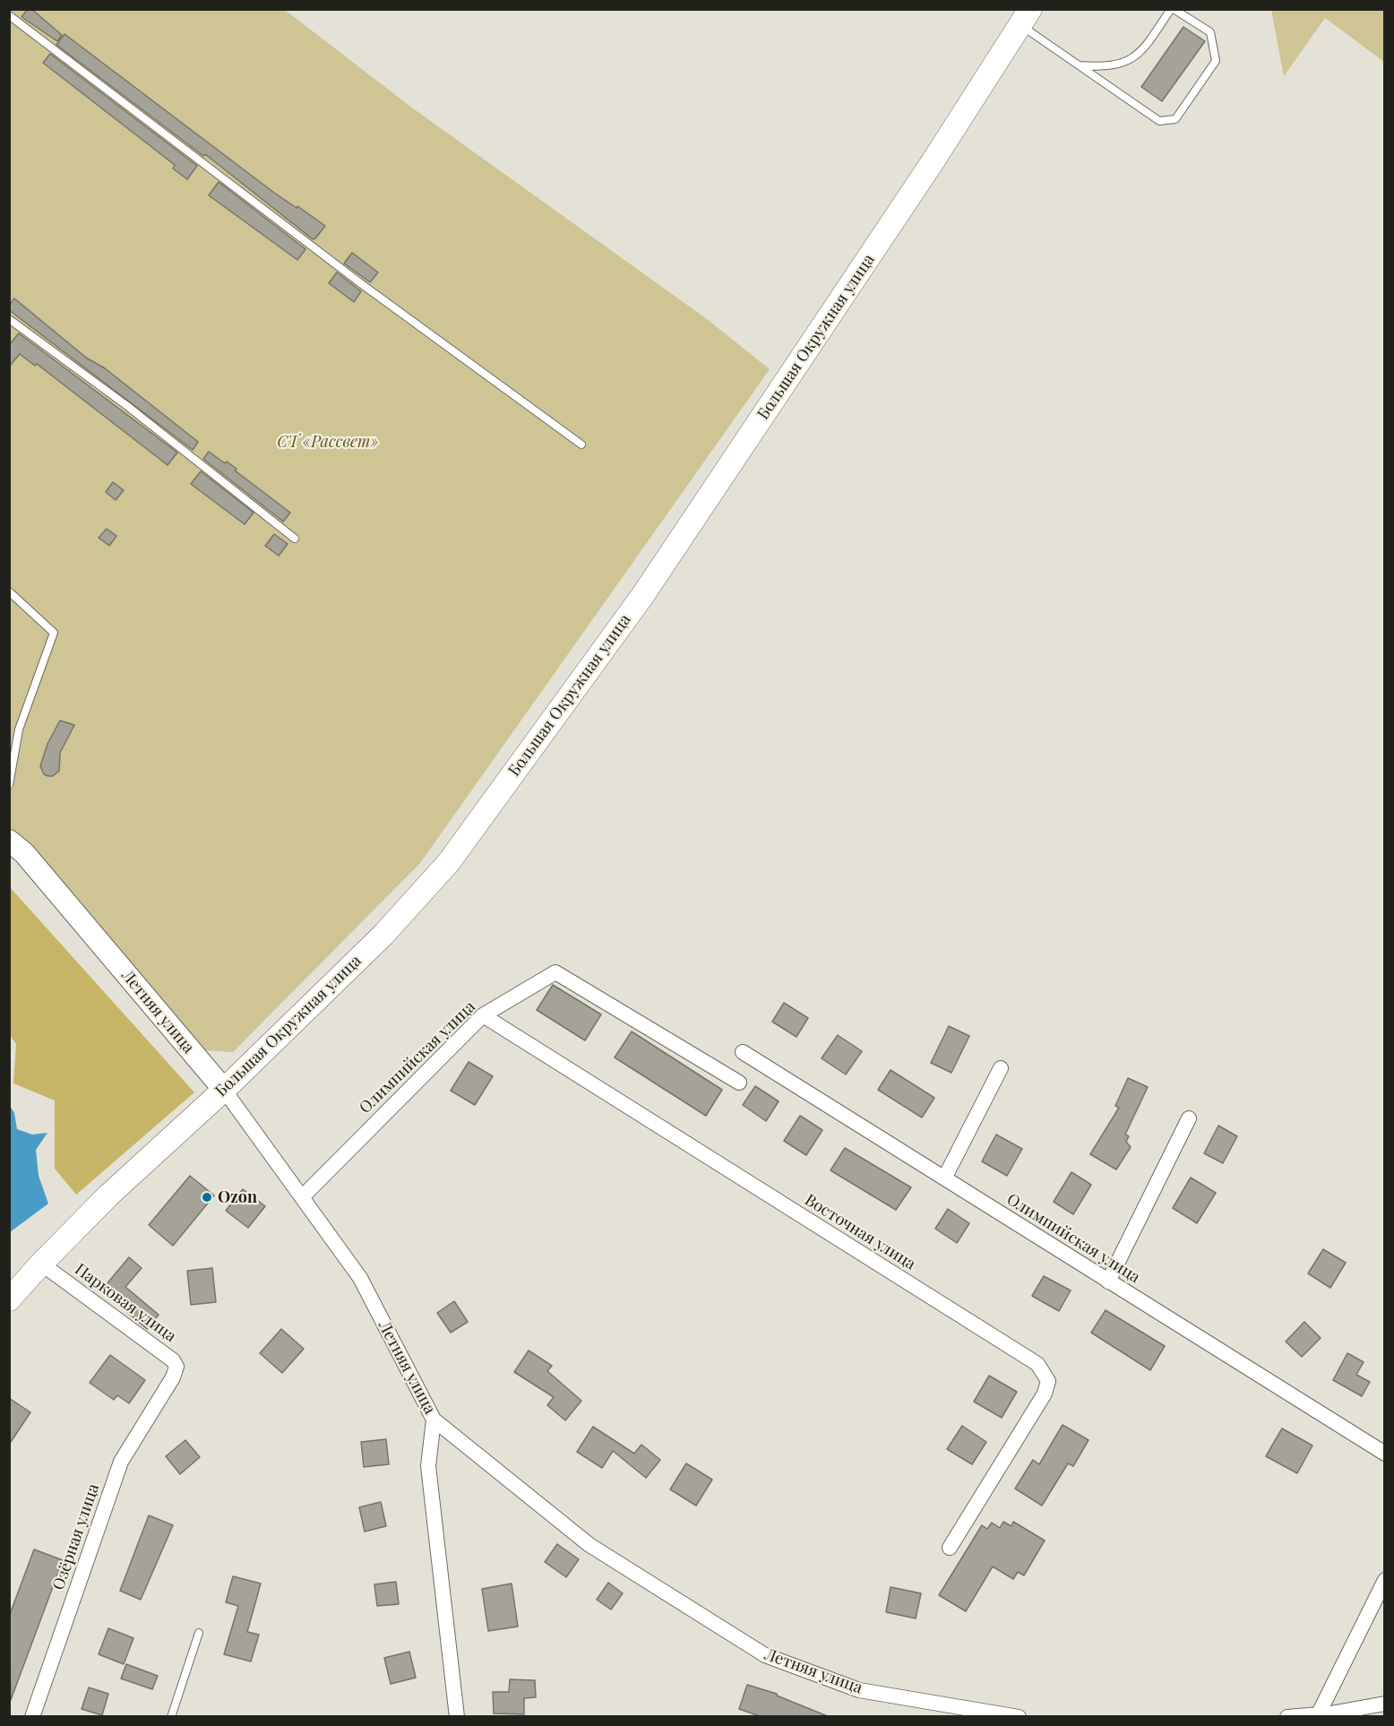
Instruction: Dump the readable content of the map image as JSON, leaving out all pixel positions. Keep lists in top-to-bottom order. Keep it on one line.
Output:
{"streets":{"main road":["Большая Окружная улица"],"street":["Летняя улица","Олимпийская улица","Восточная улица","Парковая улица","Озёрная улица"]},"crossings":[["Большая Окружная улица","Летняя улица"],["Большая Окружная улица","Парковая улица"],["Летняя улица","Олимпийская улица"],["Олимпийская улица","Восточная улица"],["Парковая улица","Озёрная улица"]],"parks":["СТ «Рассвет»"],"places":["Ozon"]}
